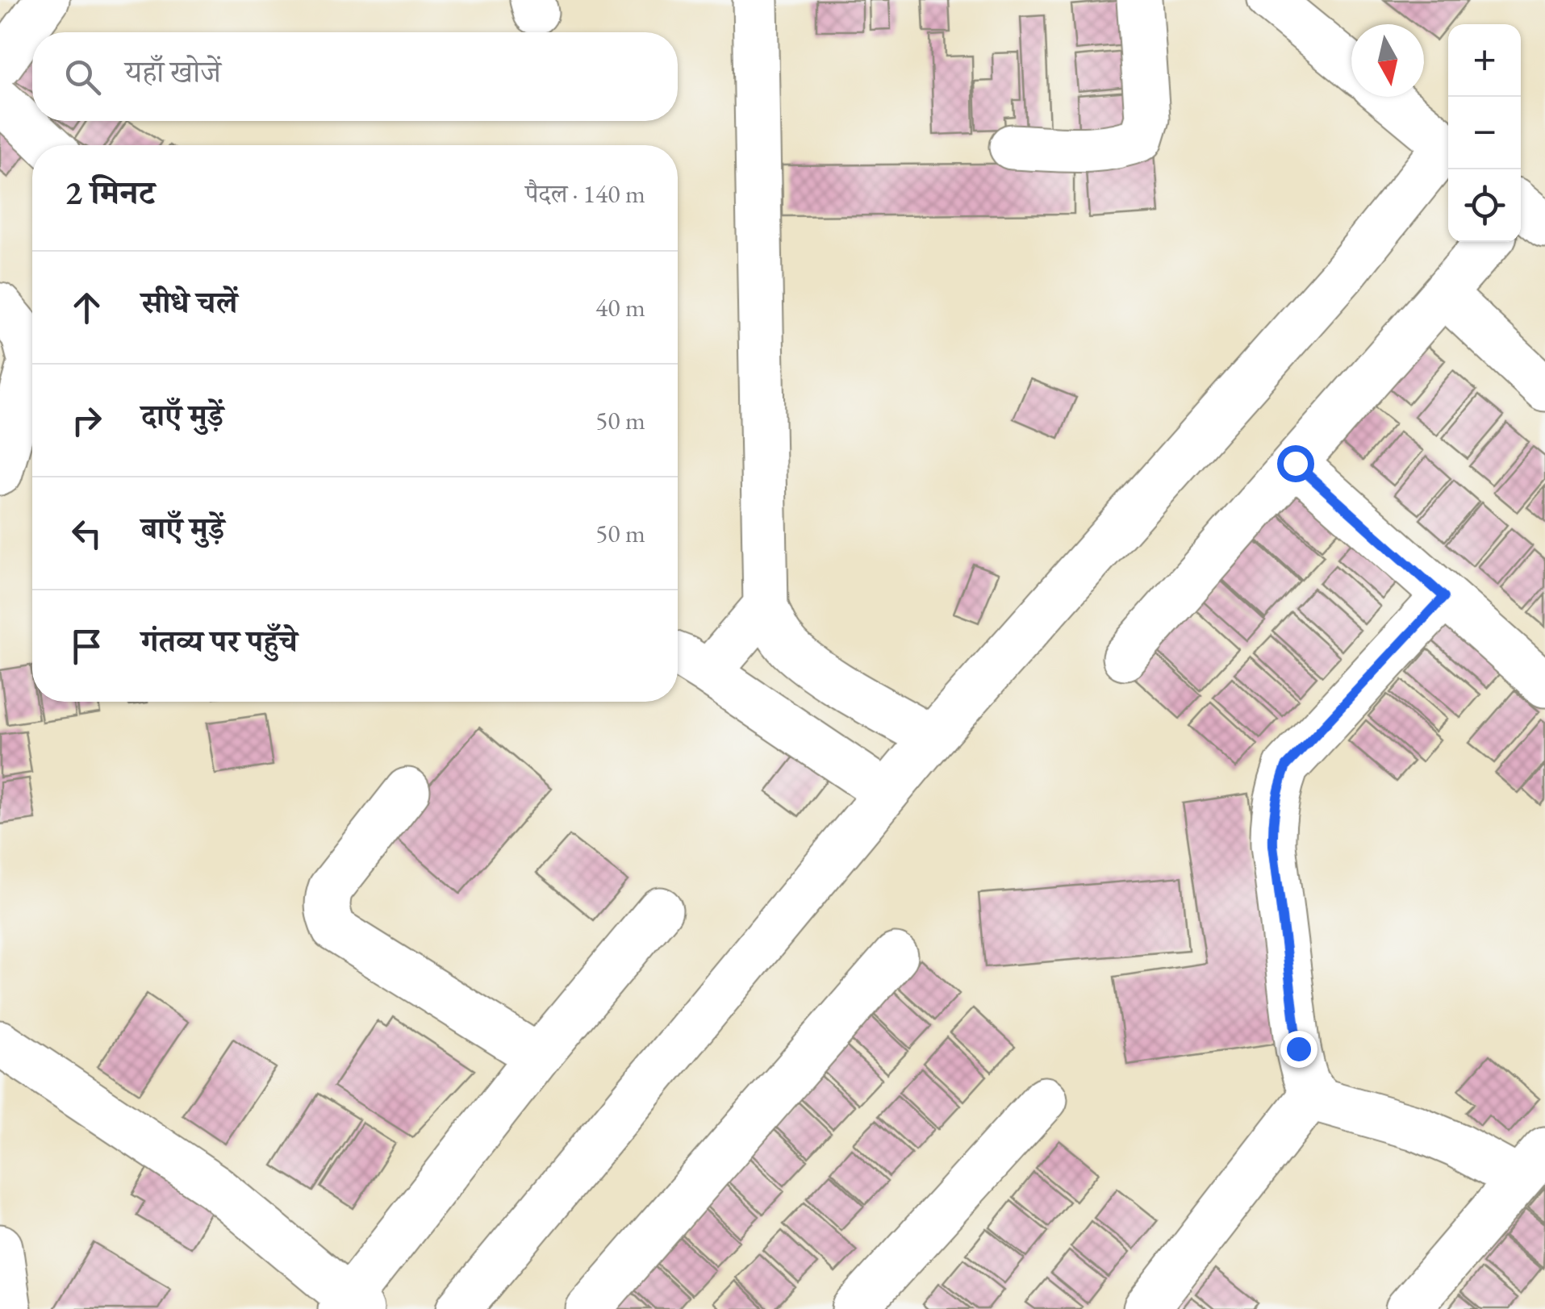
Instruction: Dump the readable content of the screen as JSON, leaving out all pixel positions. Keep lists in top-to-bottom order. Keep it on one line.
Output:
{"north":"bottom","page":{"map_buttons":["+","−"],"search":"यहाँ खोजें","heading":["2 मिनट","पैदल · 140 m"],"list":[["सीधे चलें","40 m"],["दाएँ मुड़ें","50 m"],["बाएँ मुड़ें","50 m"],"गंतव्य पर पहुँचे"]}}
